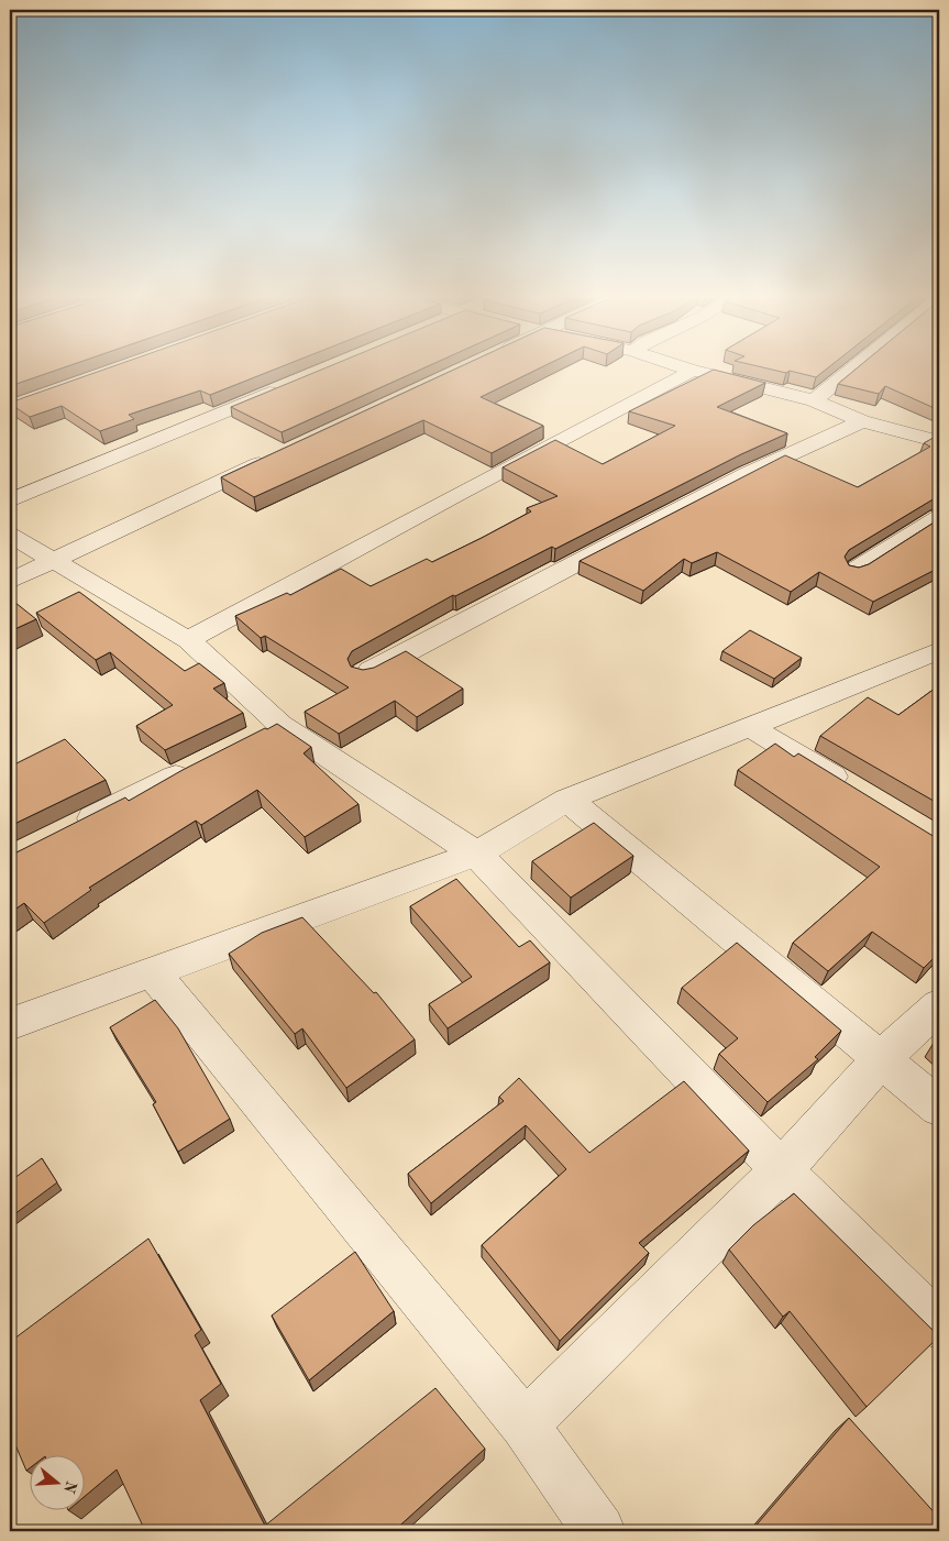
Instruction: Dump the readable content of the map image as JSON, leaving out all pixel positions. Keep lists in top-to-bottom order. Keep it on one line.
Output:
{"north":"right"}
